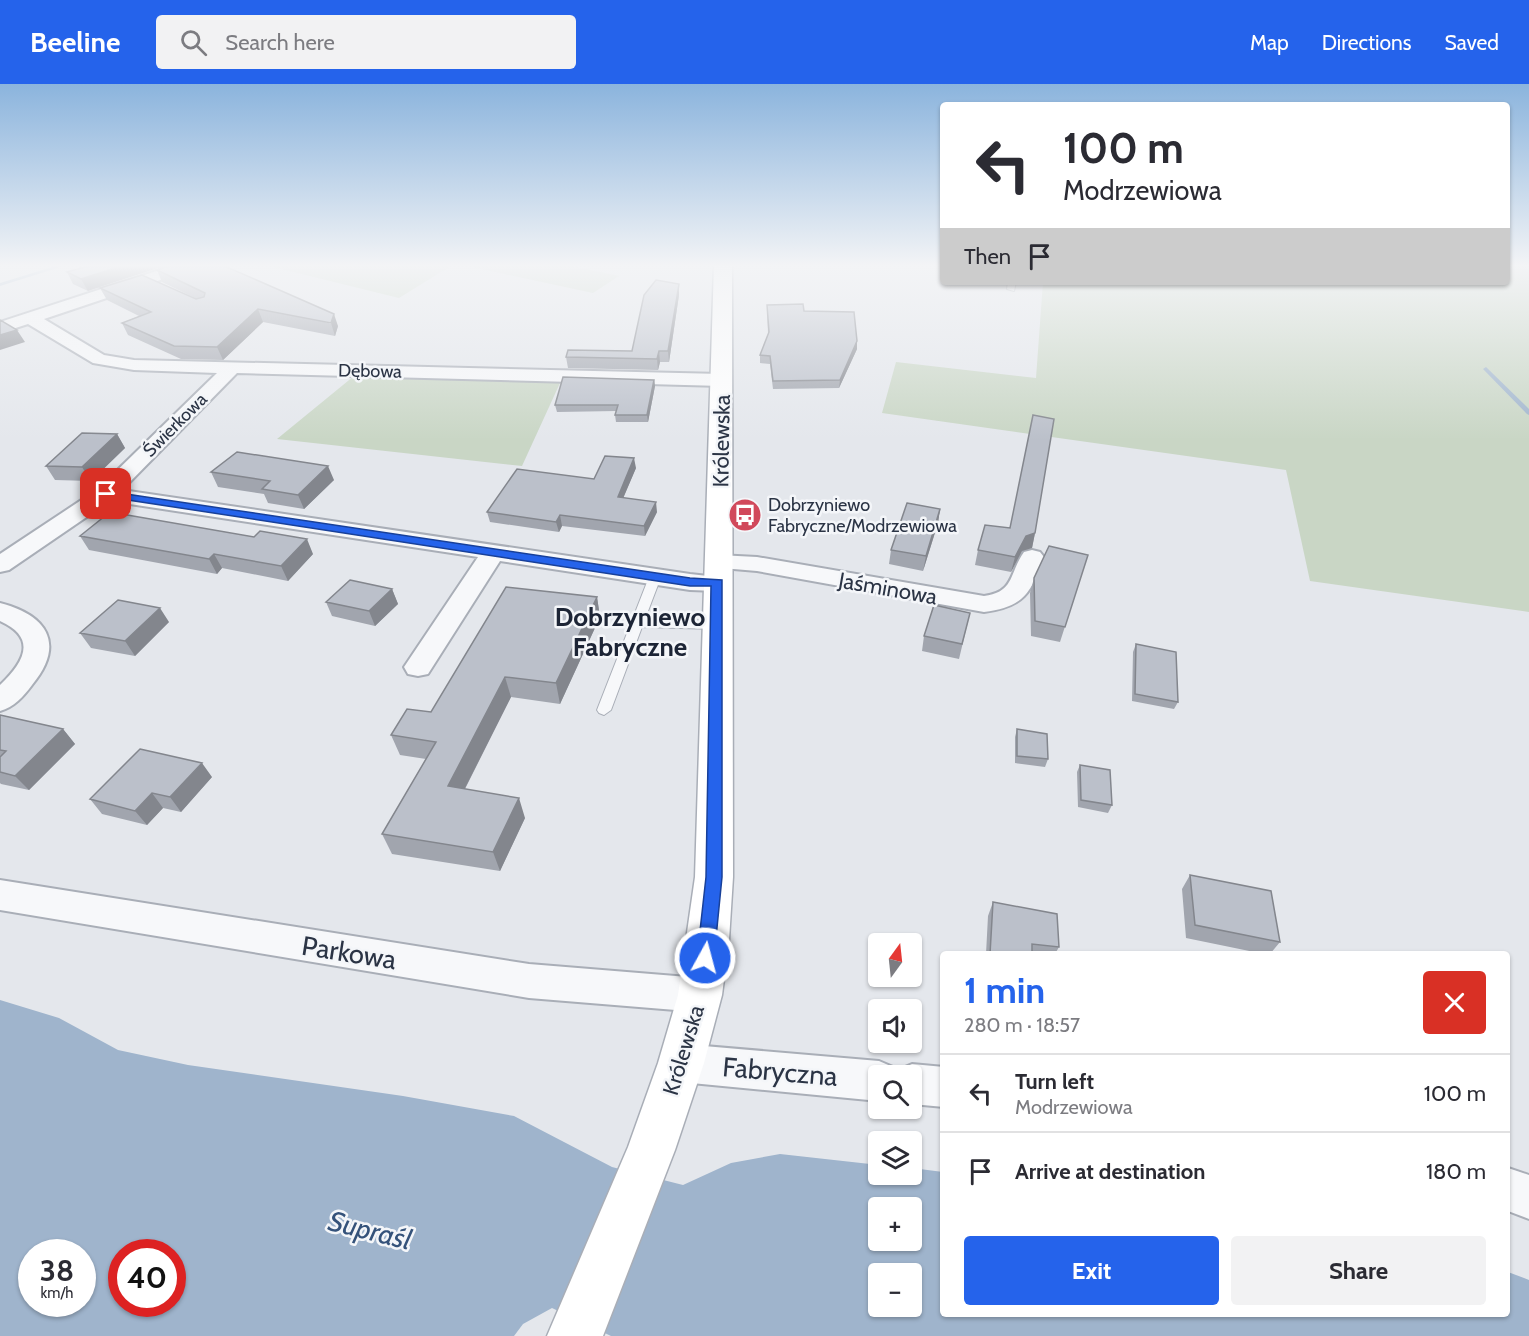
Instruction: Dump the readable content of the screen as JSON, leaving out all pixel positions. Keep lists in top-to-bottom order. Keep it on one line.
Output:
{"streets":{"street":["Dębowa","Świerkowa","Królewska","Jaśminowa","Parkowa","Fabryczna"]},"crossings":[["Dębowa","Świerkowa"],["Dębowa","Królewska"],["Świerkowa","Jaśminowa"],["Królewska","Jaśminowa"],["Królewska","Parkowa"],["Królewska","Fabryczna"]],"districts":["Dobrzyniewo Fabryczne"],"water":["Supraśl"],"places":{"bus stop":["Dobrzyniewo Fabryczne/Modrzewiowa"]},"north":"top","page":{"header":"Beeline","search":"Search here","nav":["Map","Directions","Saved"],"turn":["100 m","Modrzewiowa"],"then":"Then","map_buttons":["+","−"],"heading":["1 min","280 m · 18:57"],"list":[{"name":"Turn left","note":"Modrzewiowa","value":"100 m"},{"name":"Arrive at destination","value":"180 m"}],"buttons":["Exit","Share"],"speed":"38 km/h","limit":"40"}}
